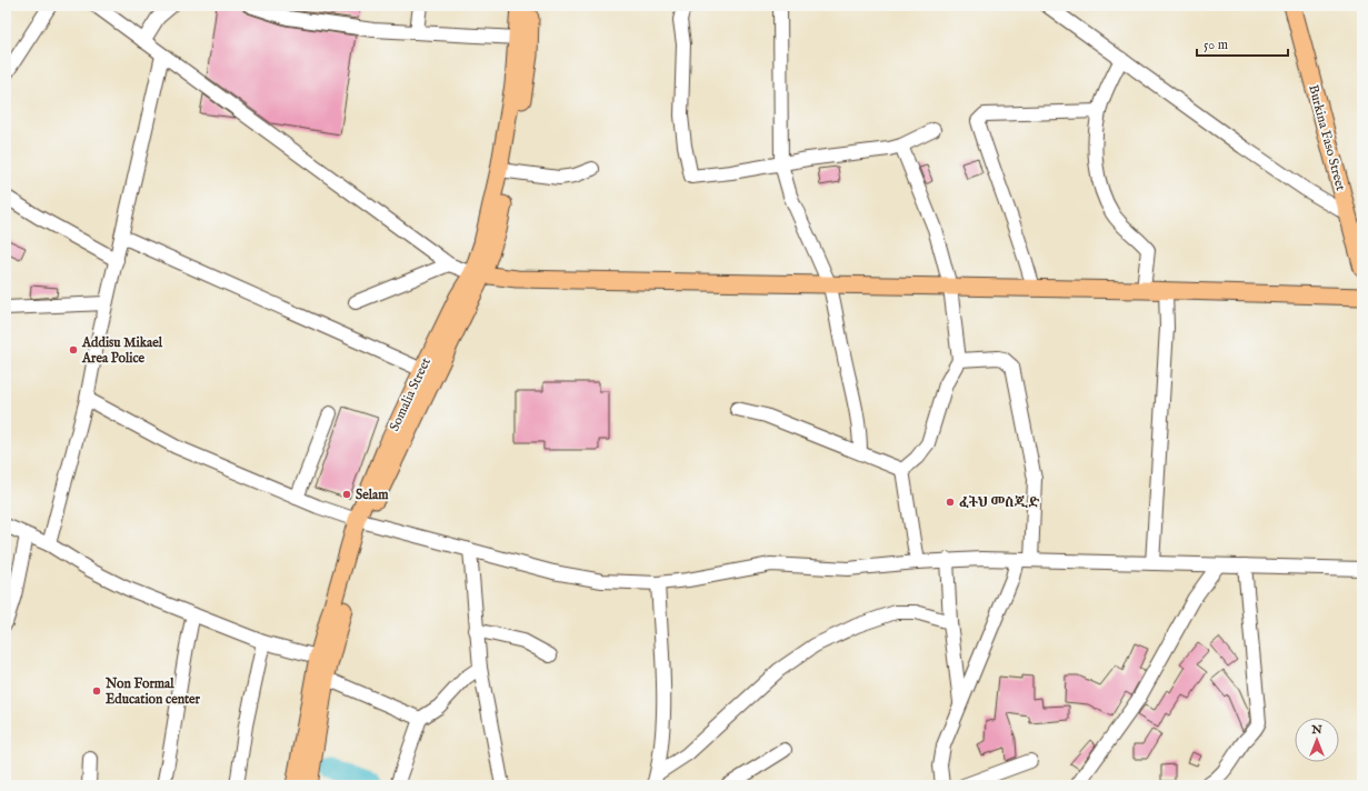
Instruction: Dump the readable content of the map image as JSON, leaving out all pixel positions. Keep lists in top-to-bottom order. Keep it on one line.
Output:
{"streets":{"main road":["Burkina Faso Street","Somalia Street"]},"places":["Addisu Mikael Area Police","Selam","ፈትህ መስጂድ","Non Formal Education center"],"scale_bar":"50 m","north":"top"}
